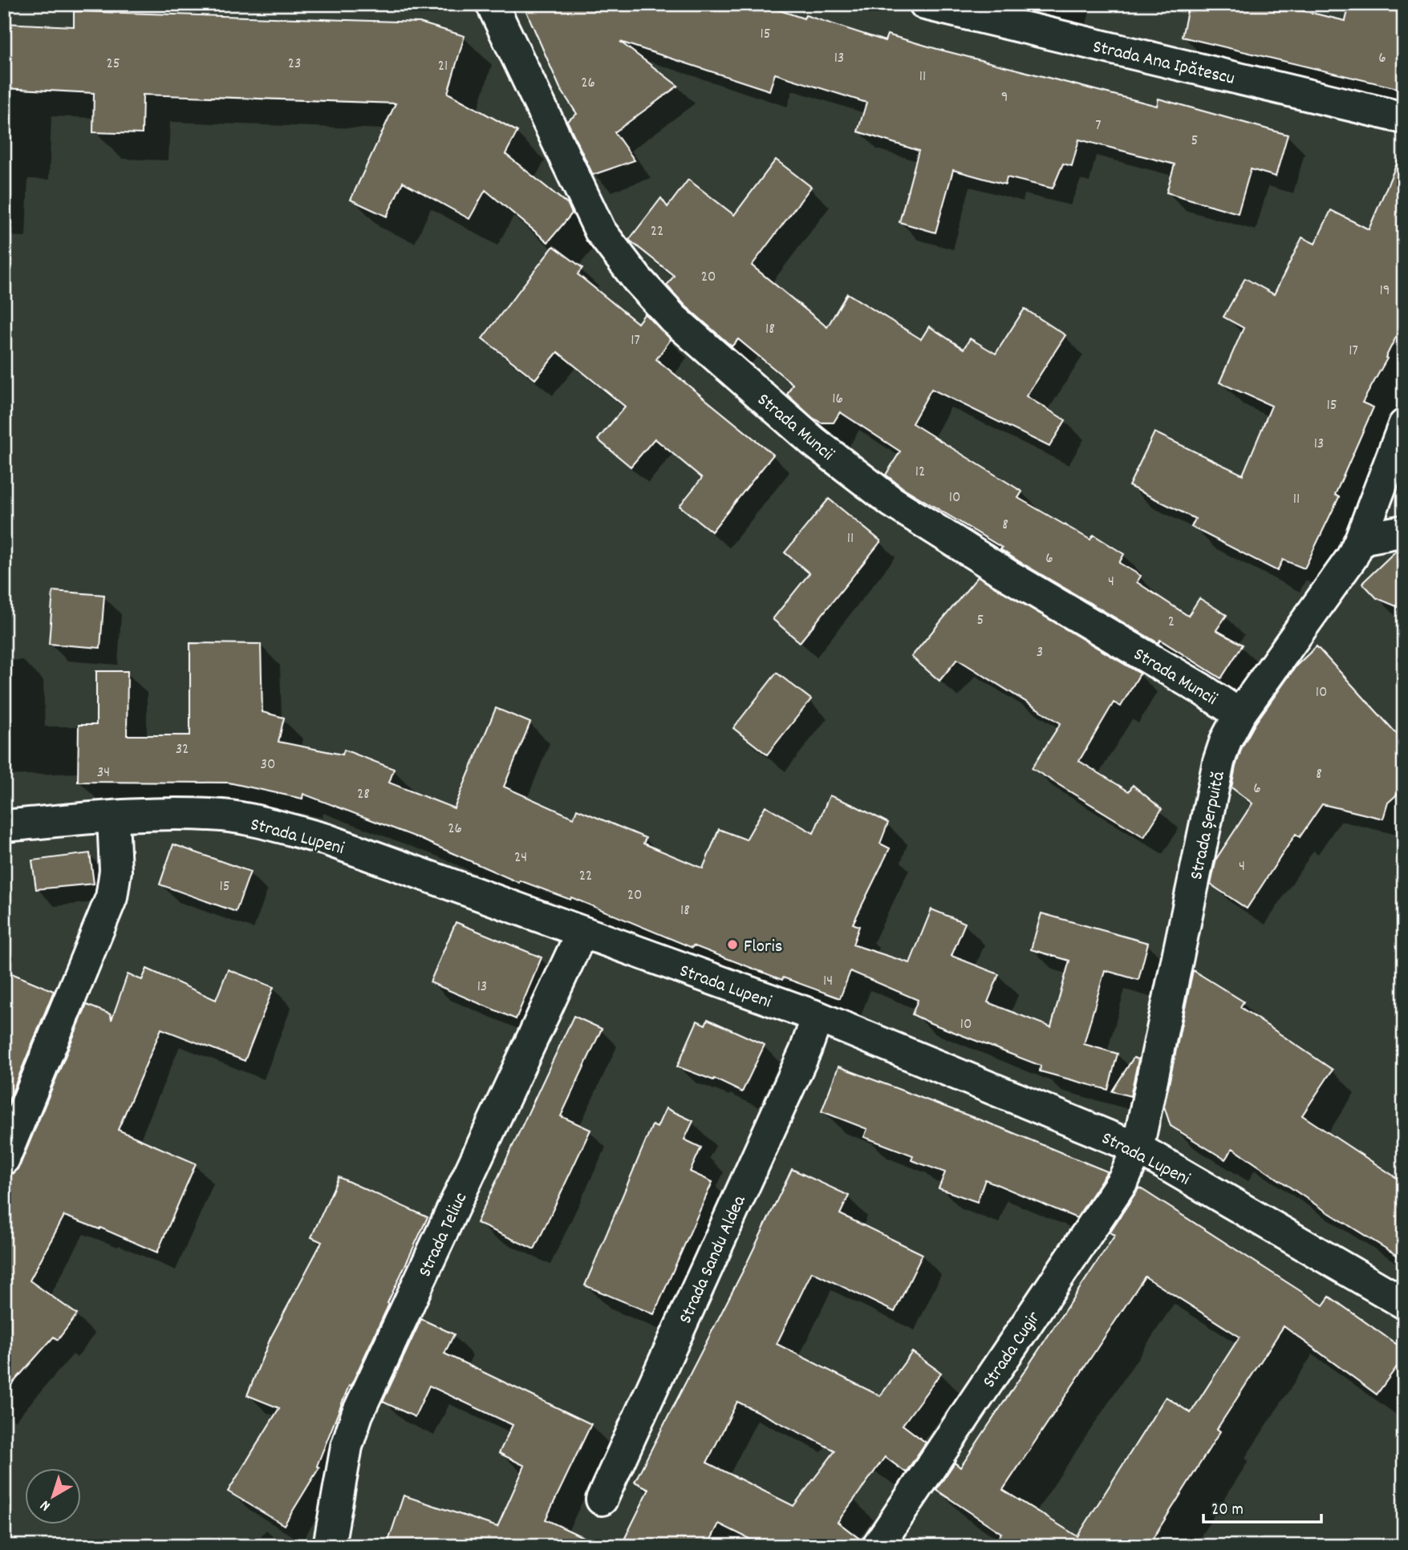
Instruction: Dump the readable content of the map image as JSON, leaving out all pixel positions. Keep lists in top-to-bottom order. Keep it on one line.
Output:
{"streets":{"street":["Strada Ana Ipătescu","Strada Muncii","Strada Șerpuită","Strada Lupeni","Strada Teliuc","Strada Sandu Aldea","Strada Cugir"]},"crossings":[["Strada Muncii","Strada Șerpuită"],["Strada Șerpuită","Strada Lupeni"],["Strada Șerpuită","Strada Cugir"],["Strada Lupeni","Strada Teliuc"],["Strada Lupeni","Strada Sandu Aldea"],["Strada Lupeni","Strada Cugir"]],"places":["Floris"],"house_numbers":["15","13","6","25","23","21","11","26","9","7","5","22","20","19","18","17","17","16","15","13","12","10","11","8","11","6","4","5","2","3","10","32","30","34","8","6","28","26","24","4","22","15","20","18","14","13","10"],"scale_bar":"20 m","north":"bottom left"}
